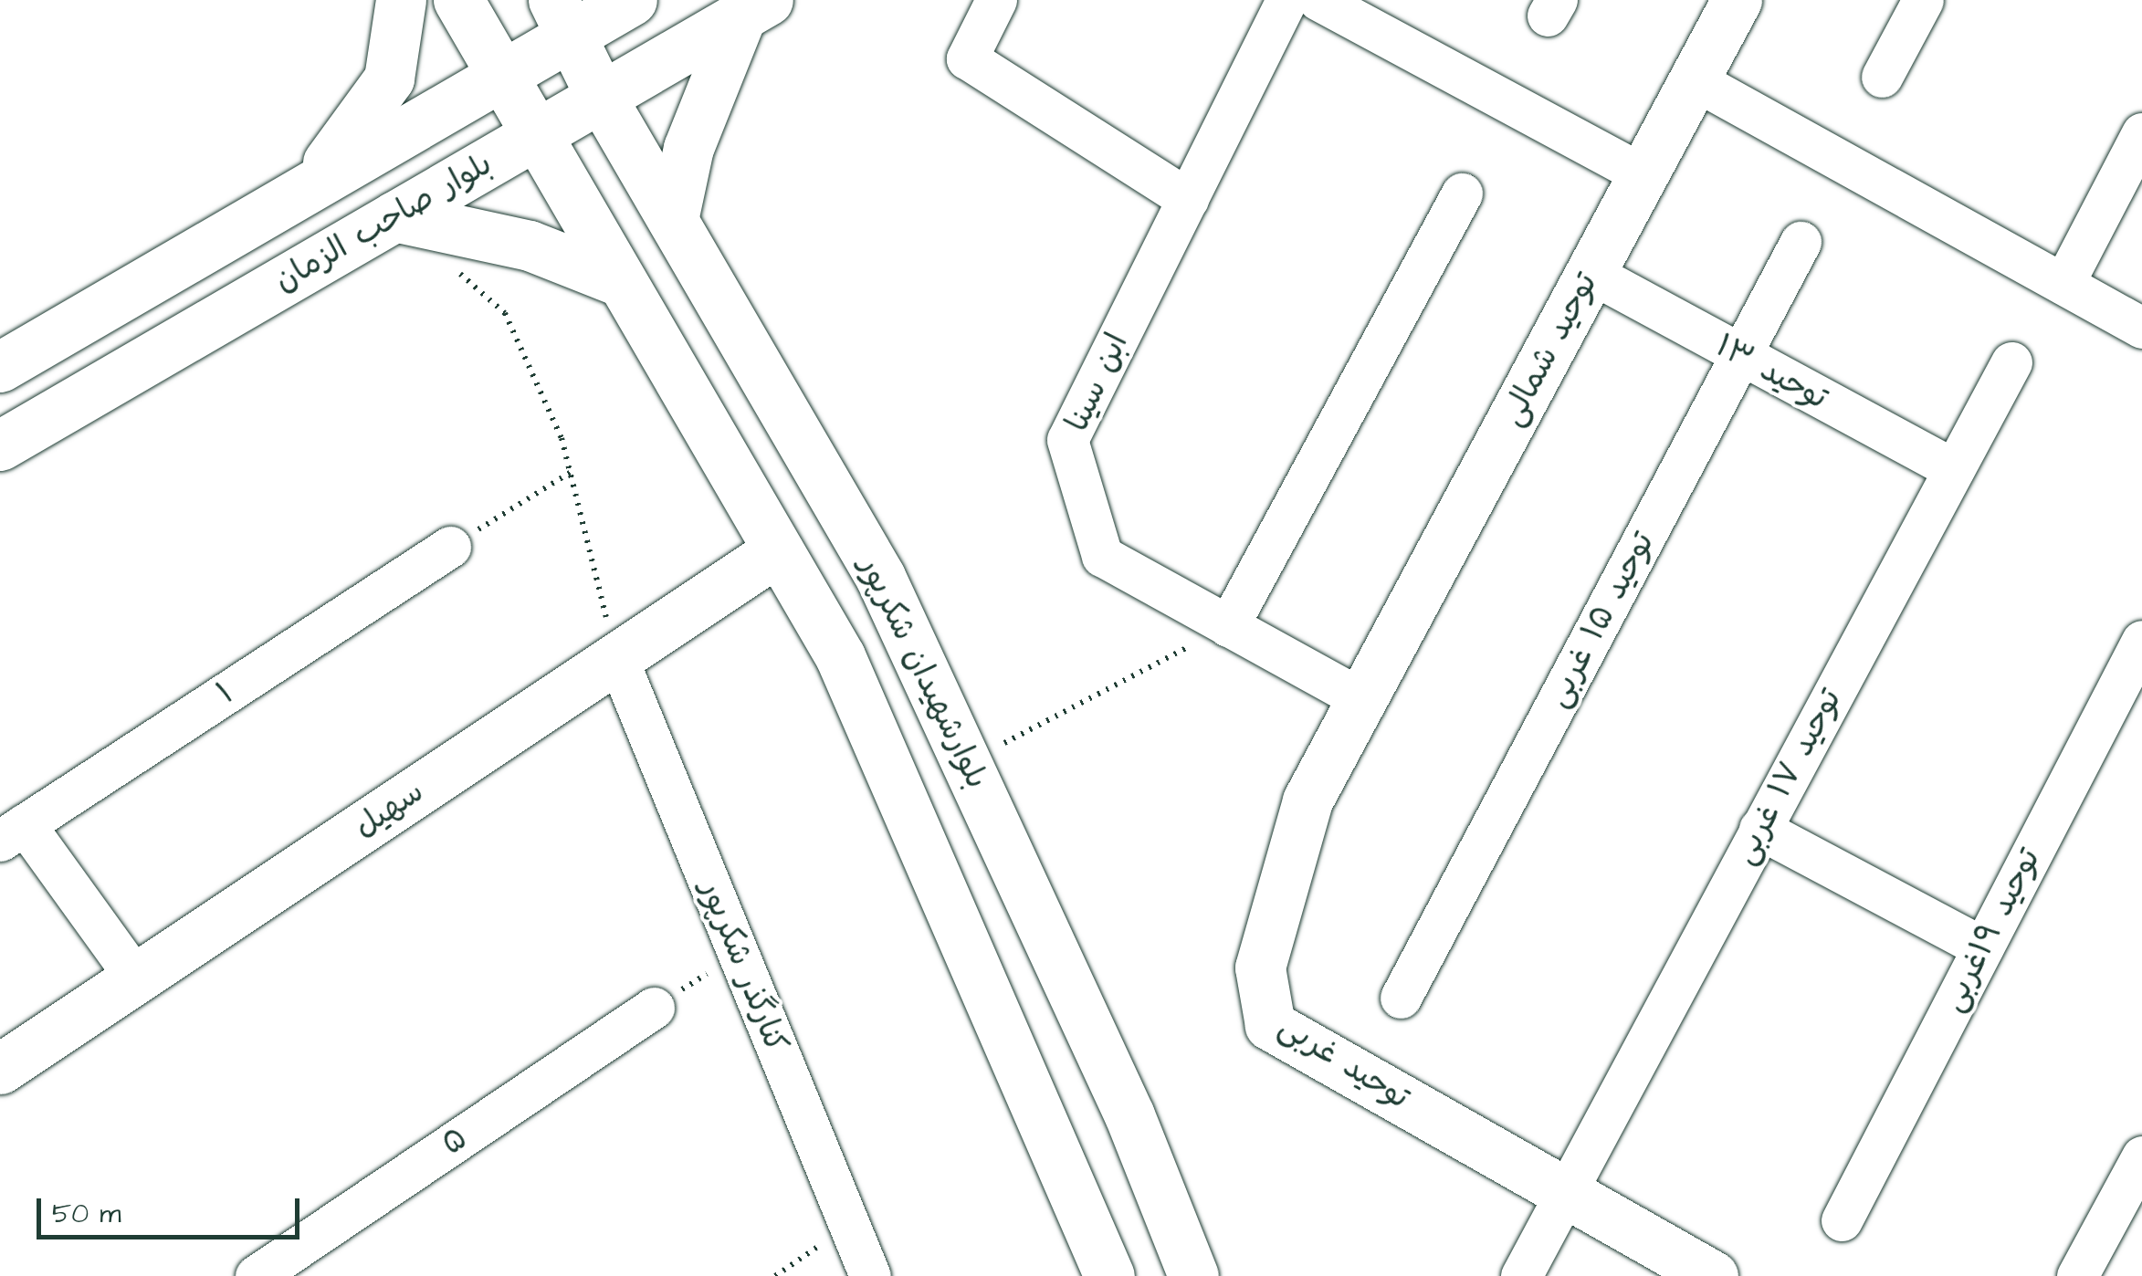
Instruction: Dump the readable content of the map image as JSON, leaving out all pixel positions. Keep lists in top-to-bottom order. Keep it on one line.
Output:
{"streets":{"main road":["بلوار صاحب الزمان","توحید شمالی","بلوارشهیدان شکرپور","سهیل","توحید غربی"],"street":["توحید ۱۳","ابن سینا","توحید ۱۵ غربی","۱","توحید ۱۷ غربی","توحید ۱۹غربی","کنارگذر شکرپور","۵"]},"crossings":[["بلوار صاحب الزمان","بلوارشهیدان شکرپور"],["توحید شمالی","توحید ۱۳"],["توحید شمالی","ابن سینا"],["توحید شمالی","توحید غربی"],["توحید ۱۳","توحید ۱۵ غربی"],["توحید ۱۳","توحید ۱۷ غربی"],["ابن سینا","توحید غربی"],["توحید ۱۷ غربی","توحید غربی"],["سهیل","کنارگذر شکرپور"]],"scale_bar":"50 m"}
